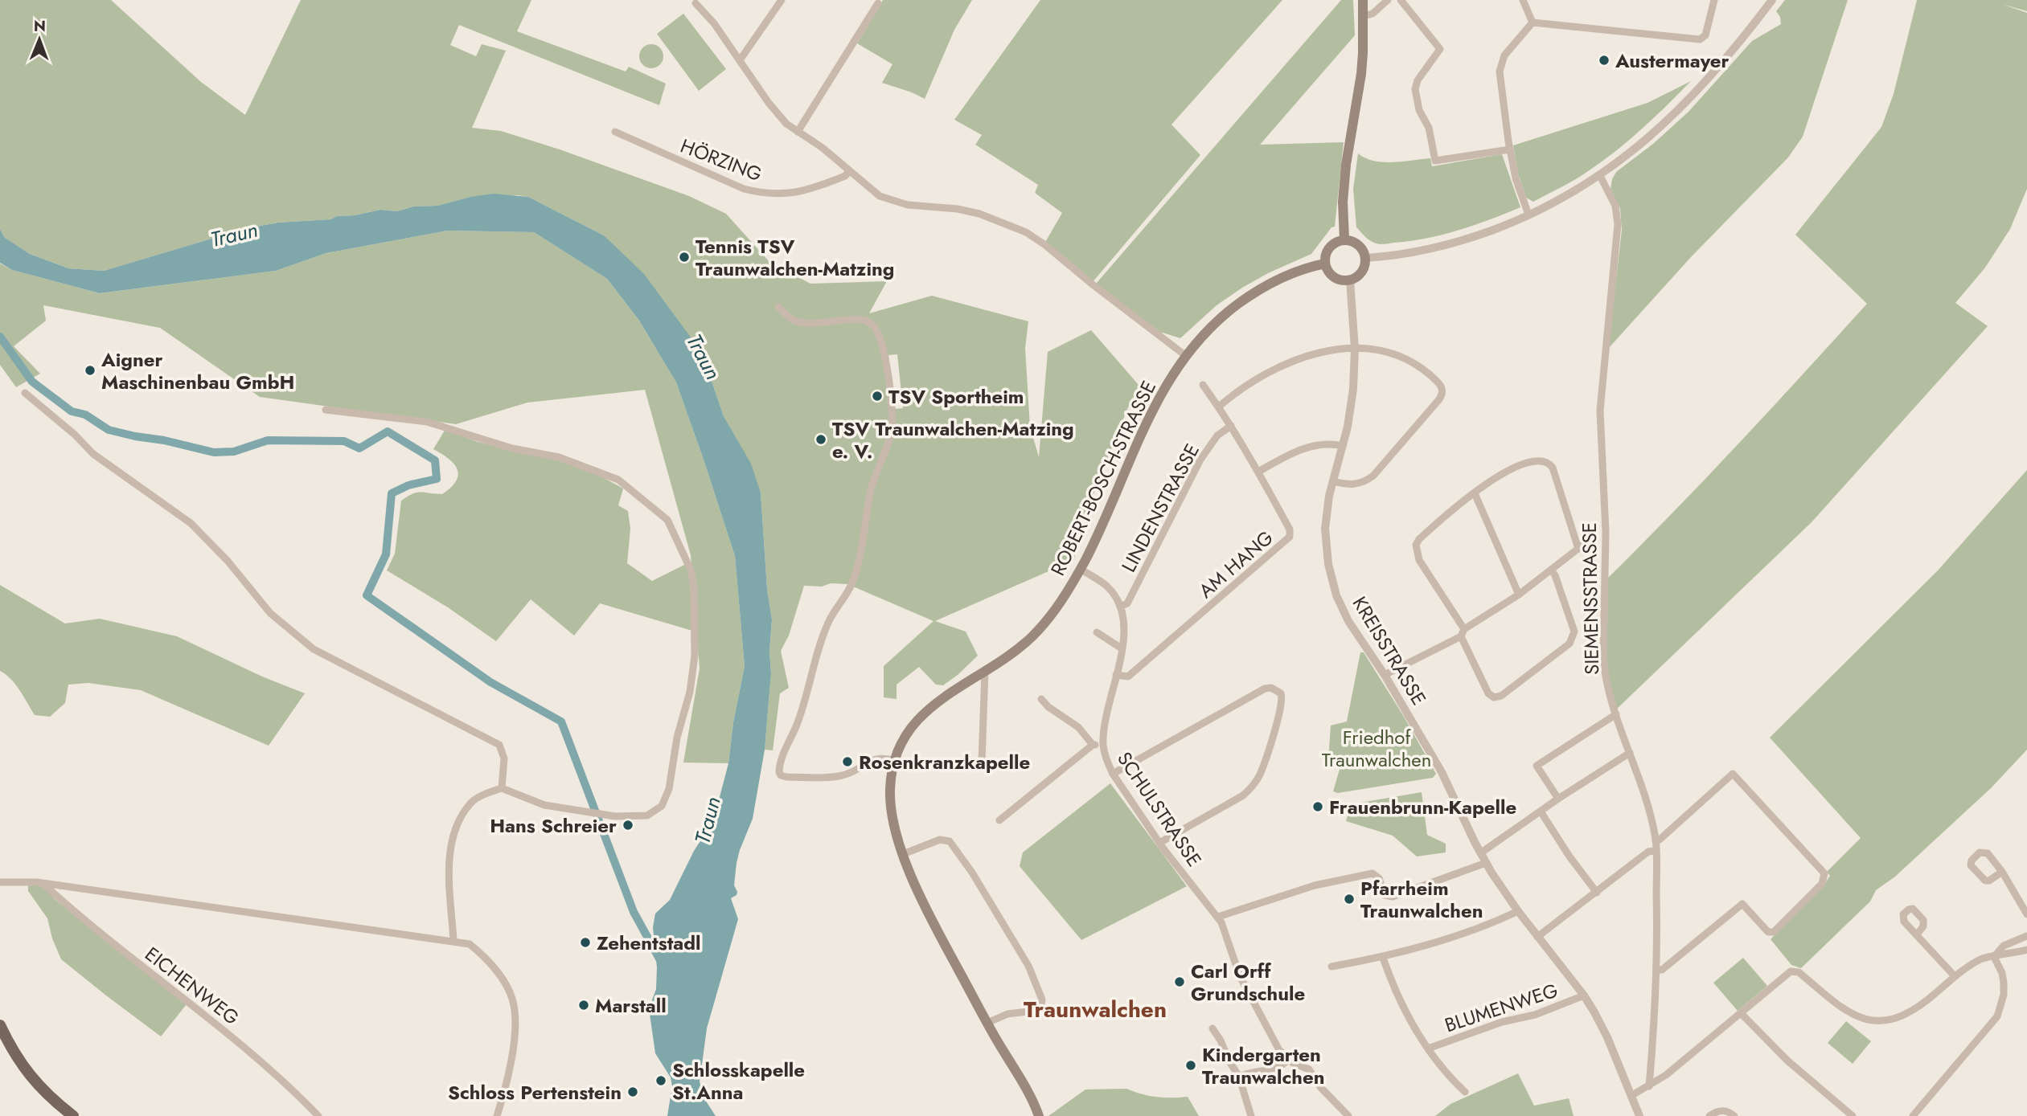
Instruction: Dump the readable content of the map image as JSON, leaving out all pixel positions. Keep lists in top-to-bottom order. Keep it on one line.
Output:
{"streets":{"main road":["ROBERT-BOSCH-STRASSE"],"street":["HÖRZING","LINDENSTRASSE","AM HANG","SIEMENSSTRASSE","KREISSTRASSE","SCHULSTRASSE","EICHENWEG","BLUMENWEG"]},"crossings":[["ROBERT-BOSCH-STRASSE","KREISSTRASSE"],["LINDENSTRASSE","AM HANG"],["LINDENSTRASSE","SCHULSTRASSE"],["AM HANG","SCHULSTRASSE"],["KREISSTRASSE","BLUMENWEG"]],"districts":["Traunwalchen"],"water":["Traun"],"parks":["Friedhof Traunwalchen"],"places":["Austermayer","Tennis TSV Traunwalchen-Matzing","Aigner Maschinenbau GmbH","TSV Sportheim","TSV Traunwalchen-Matzing e. V.","Rosenkranzkapelle","Frauenbrunn-Kapelle","Hans Schreier","Pfarrheim Traunwalchen","Zehentstadl","Carl Orff Grundschule","Marstall","Kindergarten Traunwalchen","Schlosskapelle St.Anna","Schloss Pertenstein"],"north":"top"}
